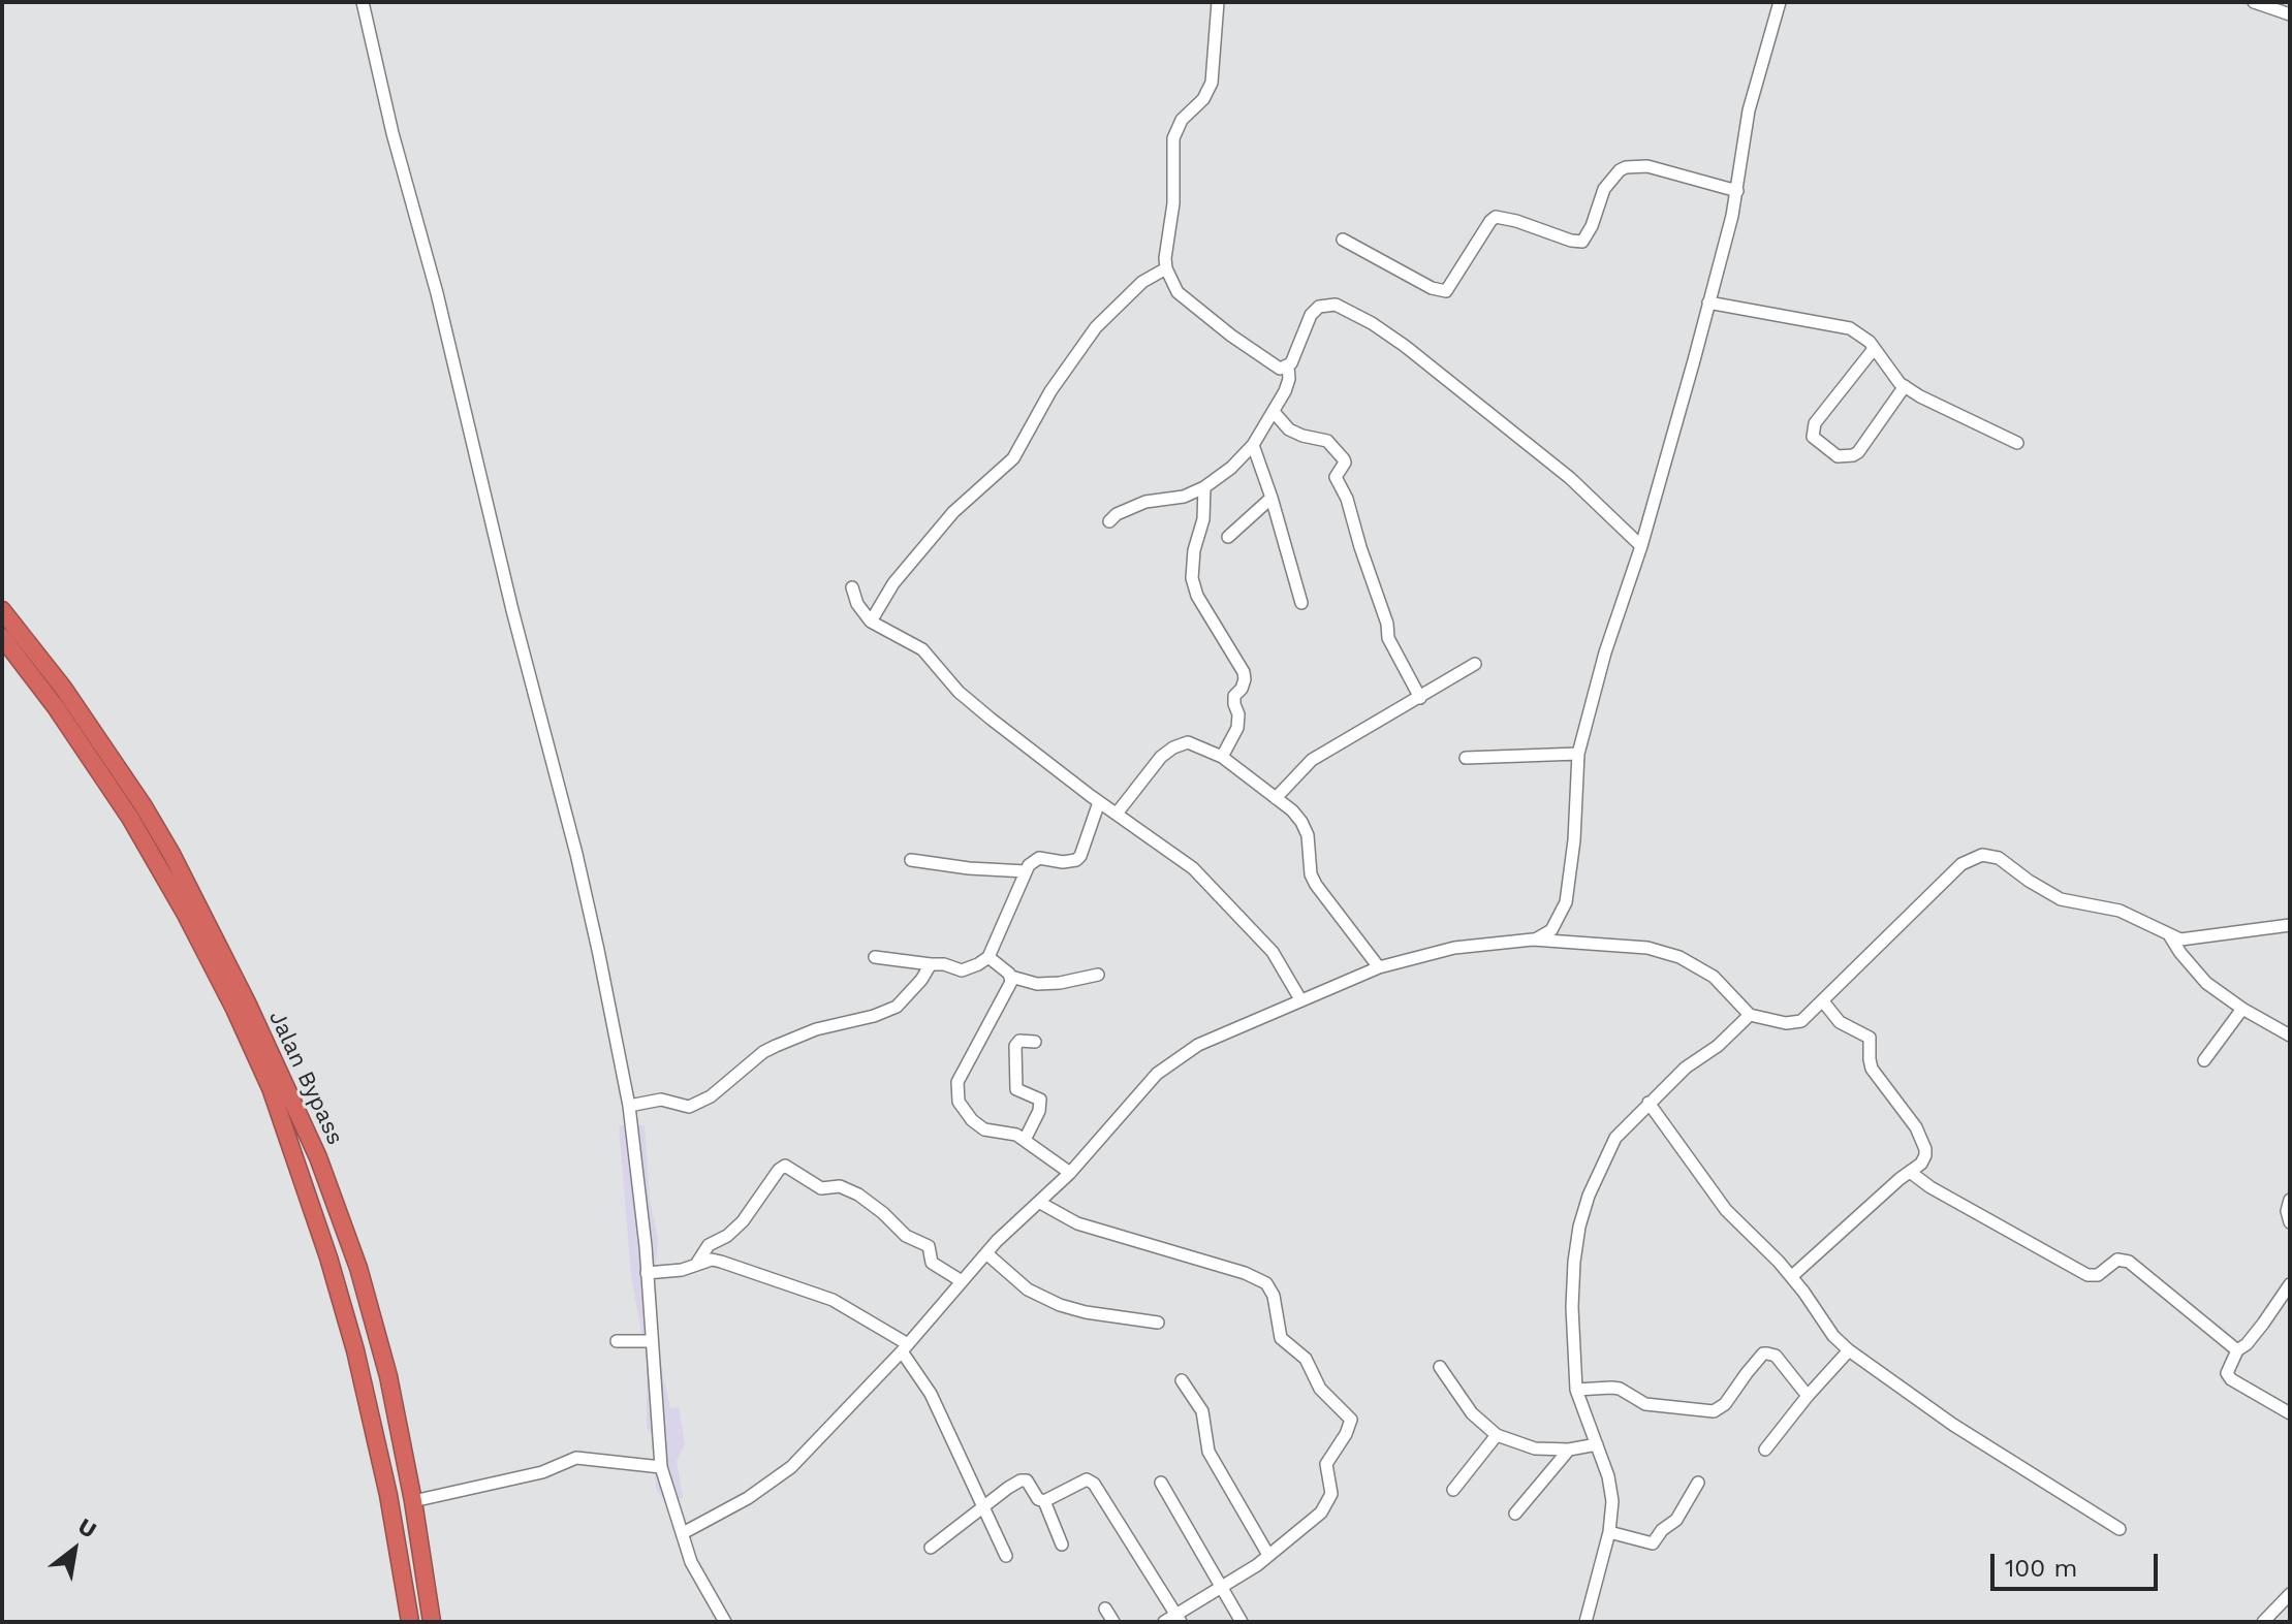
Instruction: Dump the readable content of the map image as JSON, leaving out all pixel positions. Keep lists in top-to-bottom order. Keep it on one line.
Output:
{"streets":{"highway":["Jalan Bypass"]},"scale_bar":"100 m","north":"top right"}
